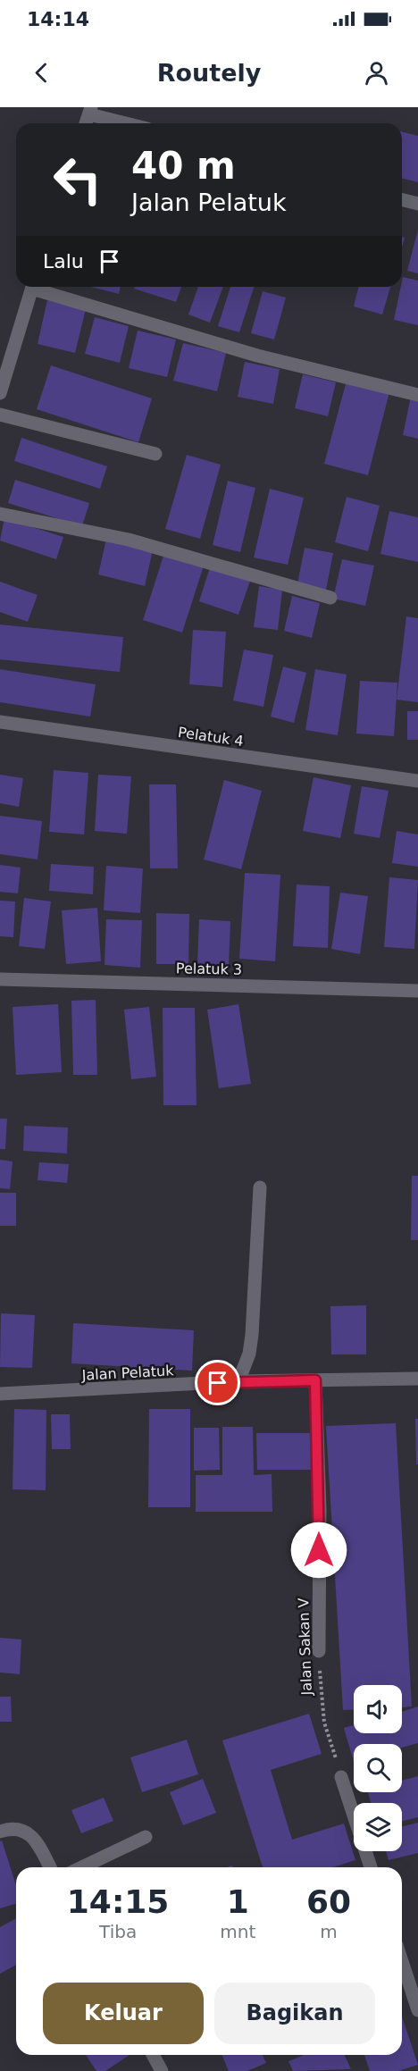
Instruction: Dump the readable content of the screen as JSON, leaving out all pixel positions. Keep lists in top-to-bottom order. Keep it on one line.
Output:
{"streets":{"street":["Pelatuk 4","Pelatuk 3","Jalan Pelatuk","Jalan Sakan V"]},"crossings":[["Jalan Pelatuk","Jalan Sakan V"]],"page":{"status":"14:14","header":"Routely","turn":["40 m","Jalan Pelatuk"],"then":"Lalu","eta":["14:15","Tiba","1","mnt","60","m"],"buttons":["Keluar","Bagikan"]}}
